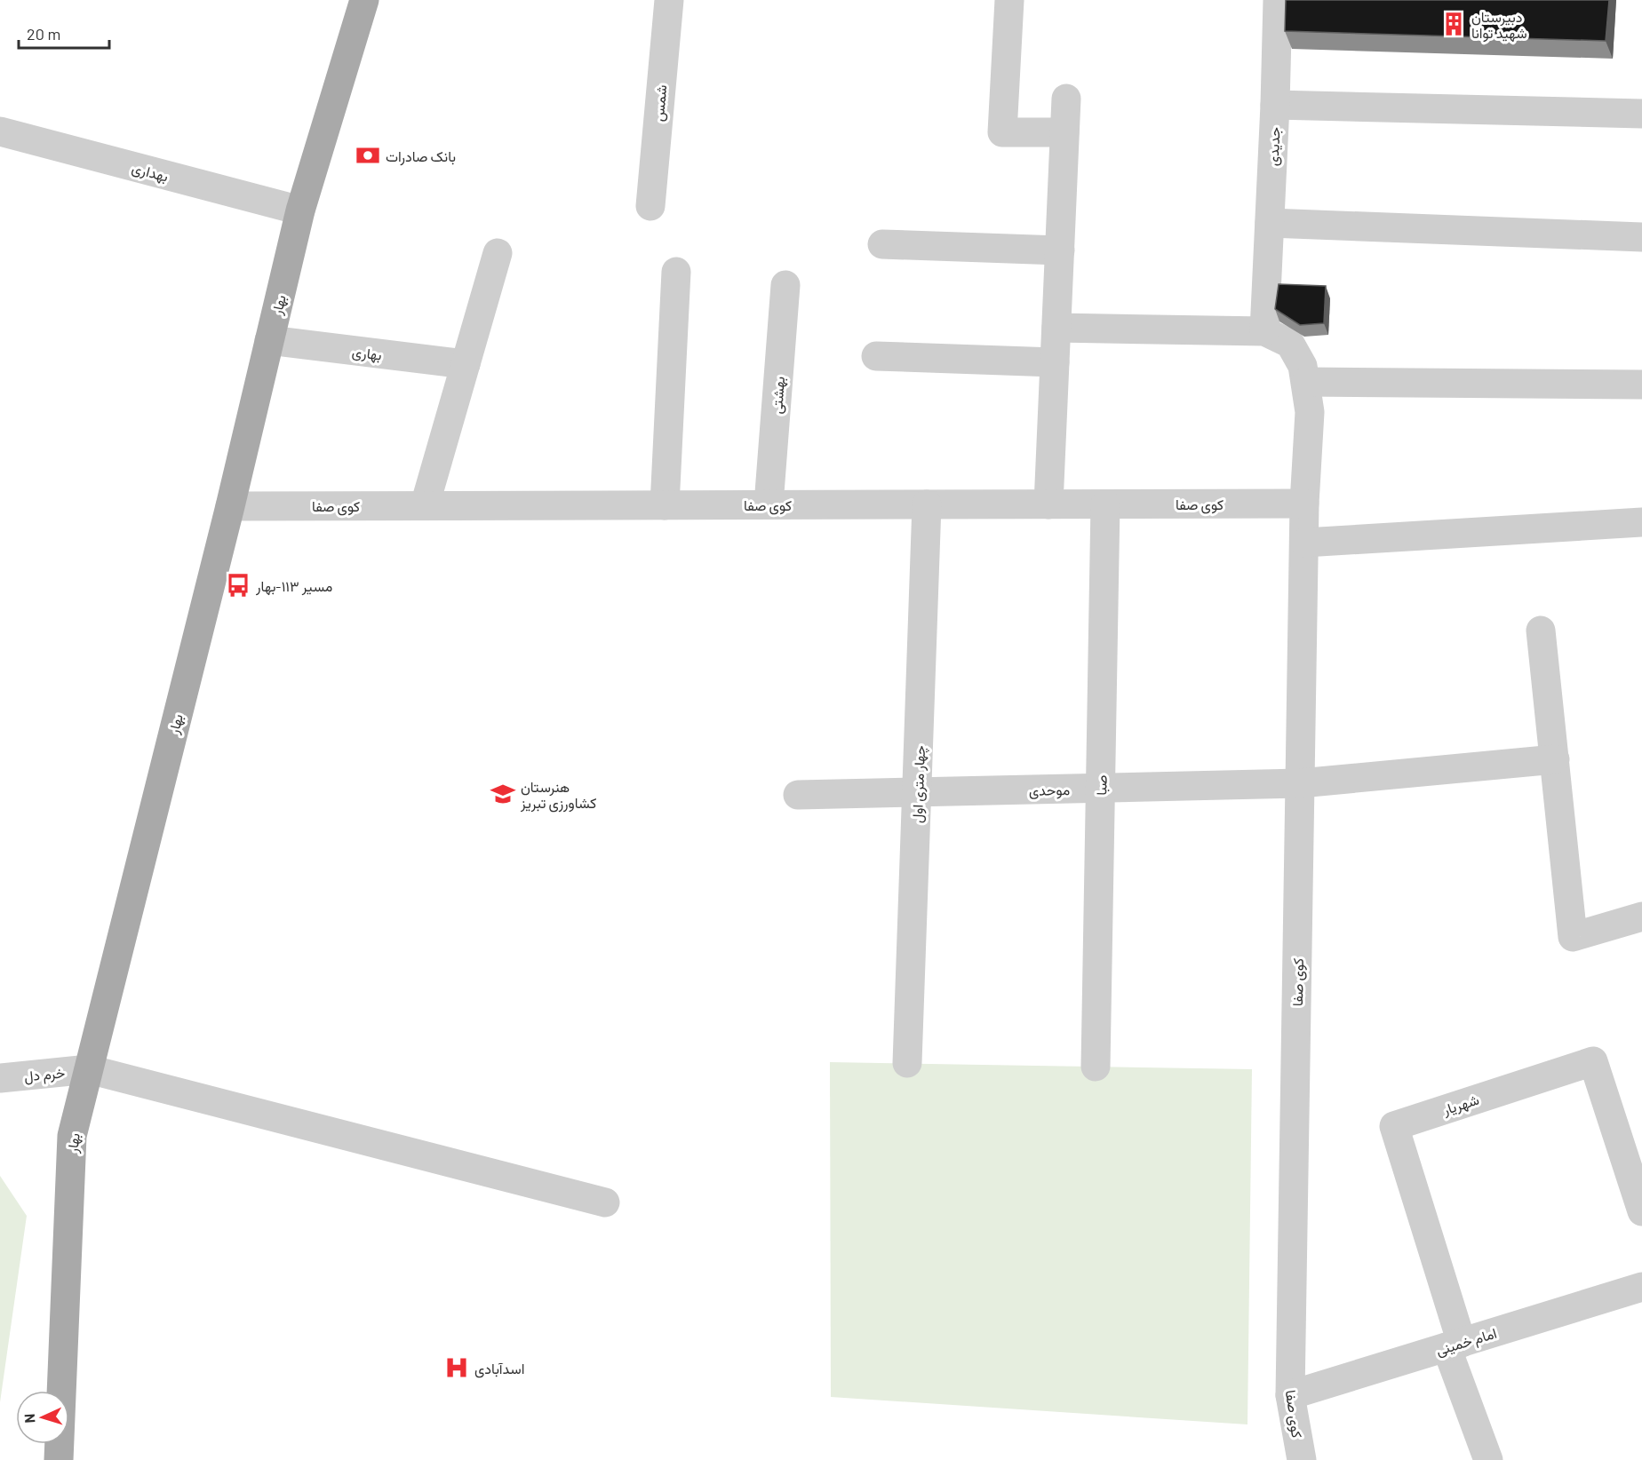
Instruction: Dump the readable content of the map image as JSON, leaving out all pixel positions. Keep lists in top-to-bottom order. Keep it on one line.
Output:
{"streets":{"main road":["بهار"],"street":["شمس","جدیدی","بهداری","بهاری","بهشتی","کوی صفا","چهار متری اول","صبا","موحدی","خرم دل","شهریار","امام خمینی"]},"crossings":[["جدیدی","کوی صفا"],["بهداری","بهار"],["بهار","بهاری"],["بهار","کوی صفا"],["بهار","خرم دل"],["بهشتی","کوی صفا"],["کوی صفا","چهار متری اول"],["کوی صفا","صبا"],["کوی صفا","موحدی"],["کوی صفا","امام خمینی"],["چهار متری اول","موحدی"],["صبا","موحدی"],["شهریار","امام خمینی"]],"places":{"building":["دبیرستان شهید توانا"],"bank":["بانک صادرات"],"bus stop":["مسیر ۱۱۳-بهار"],"school or university":["هنرستان کشاورزی تبریز"],"hospital":["اسدآبادی"]},"scale_bar":"20 m","north":"left"}
